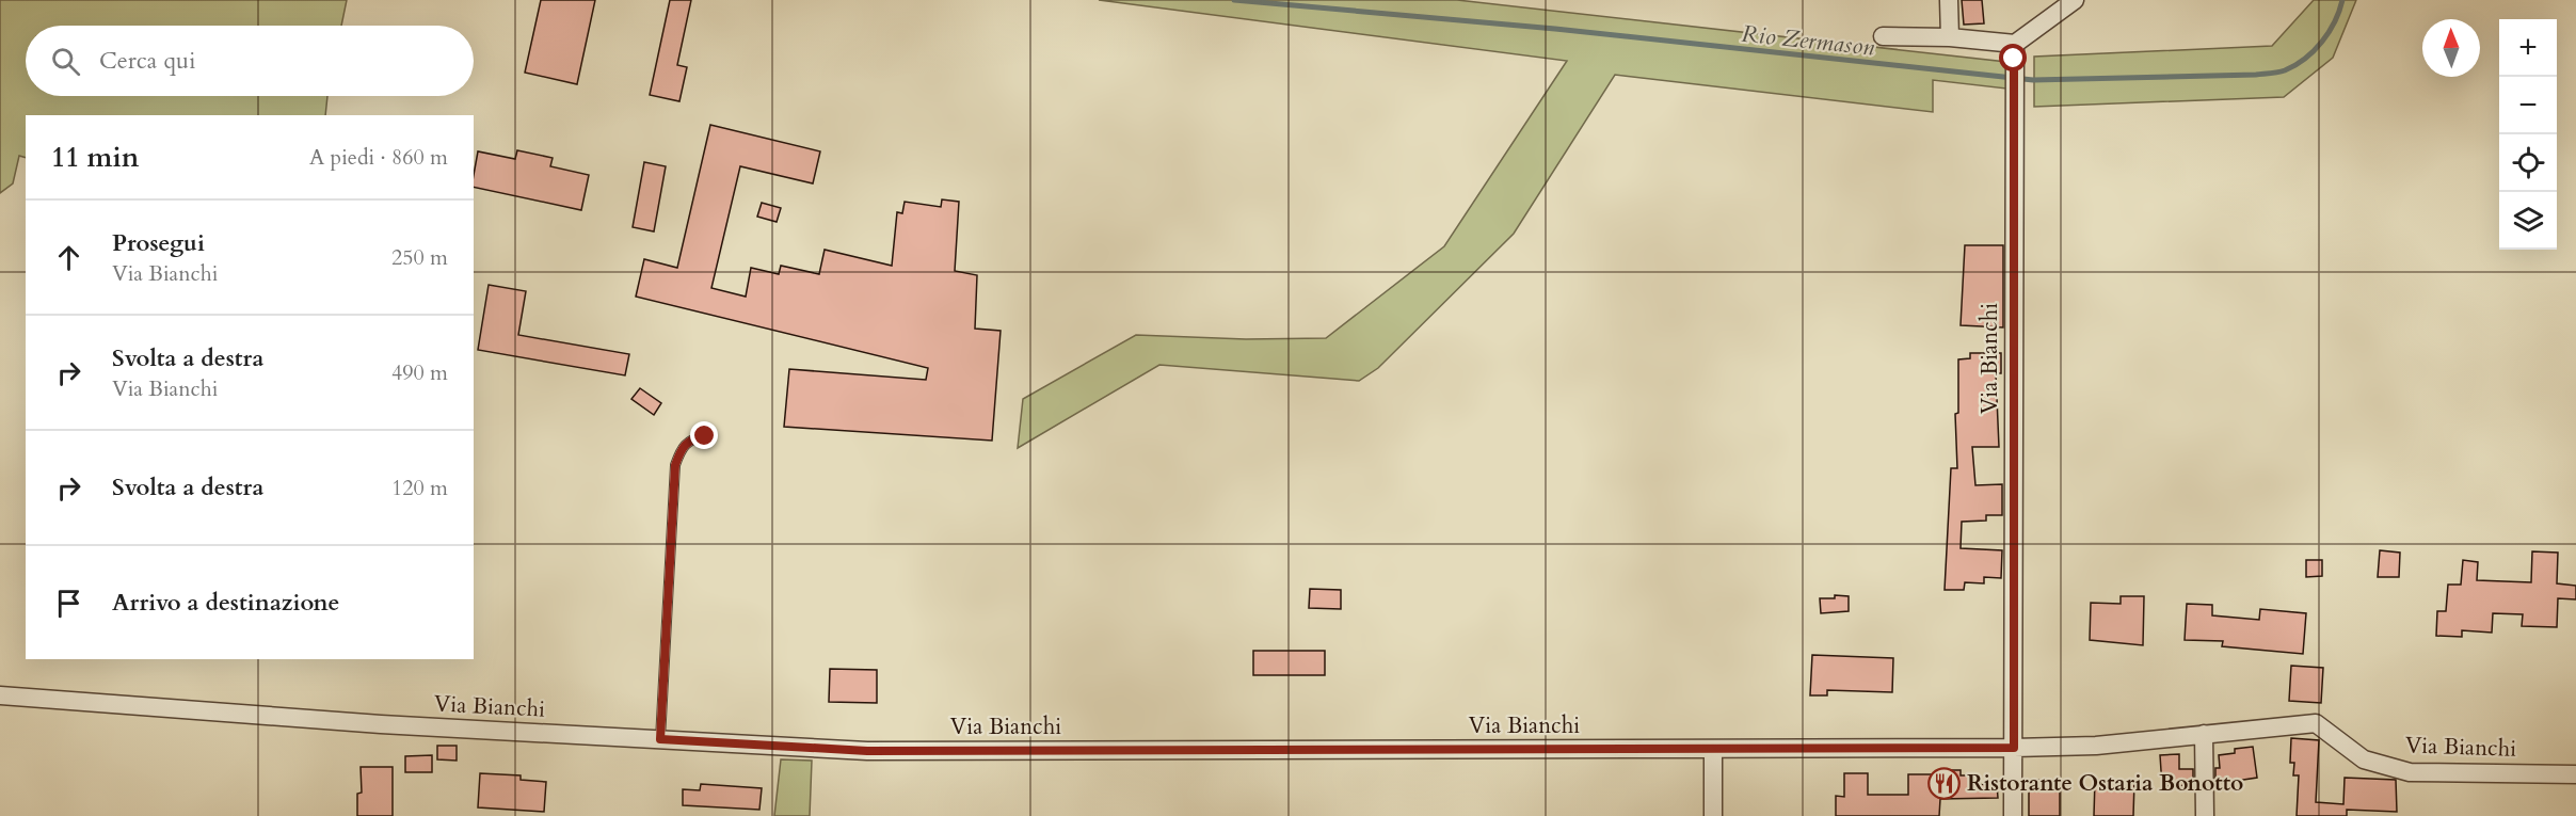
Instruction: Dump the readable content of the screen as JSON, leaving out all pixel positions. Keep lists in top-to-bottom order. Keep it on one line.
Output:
{"streets":{"street":["Via Bianchi"]},"water":["Rio Zermason"],"places":{"restaurant":["Ristorante Ostaria Bonotto"]},"north":"top","page":{"map_buttons":["+","−"],"search":"Cerca qui","heading":["11 min","A piedi · 860 m"],"list":[["Prosegui","Via Bianchi","250 m"],["Svolta a destra","Via Bianchi","490 m"],["Svolta a destra","120 m"],"Arrivo a destinazione"]}}
